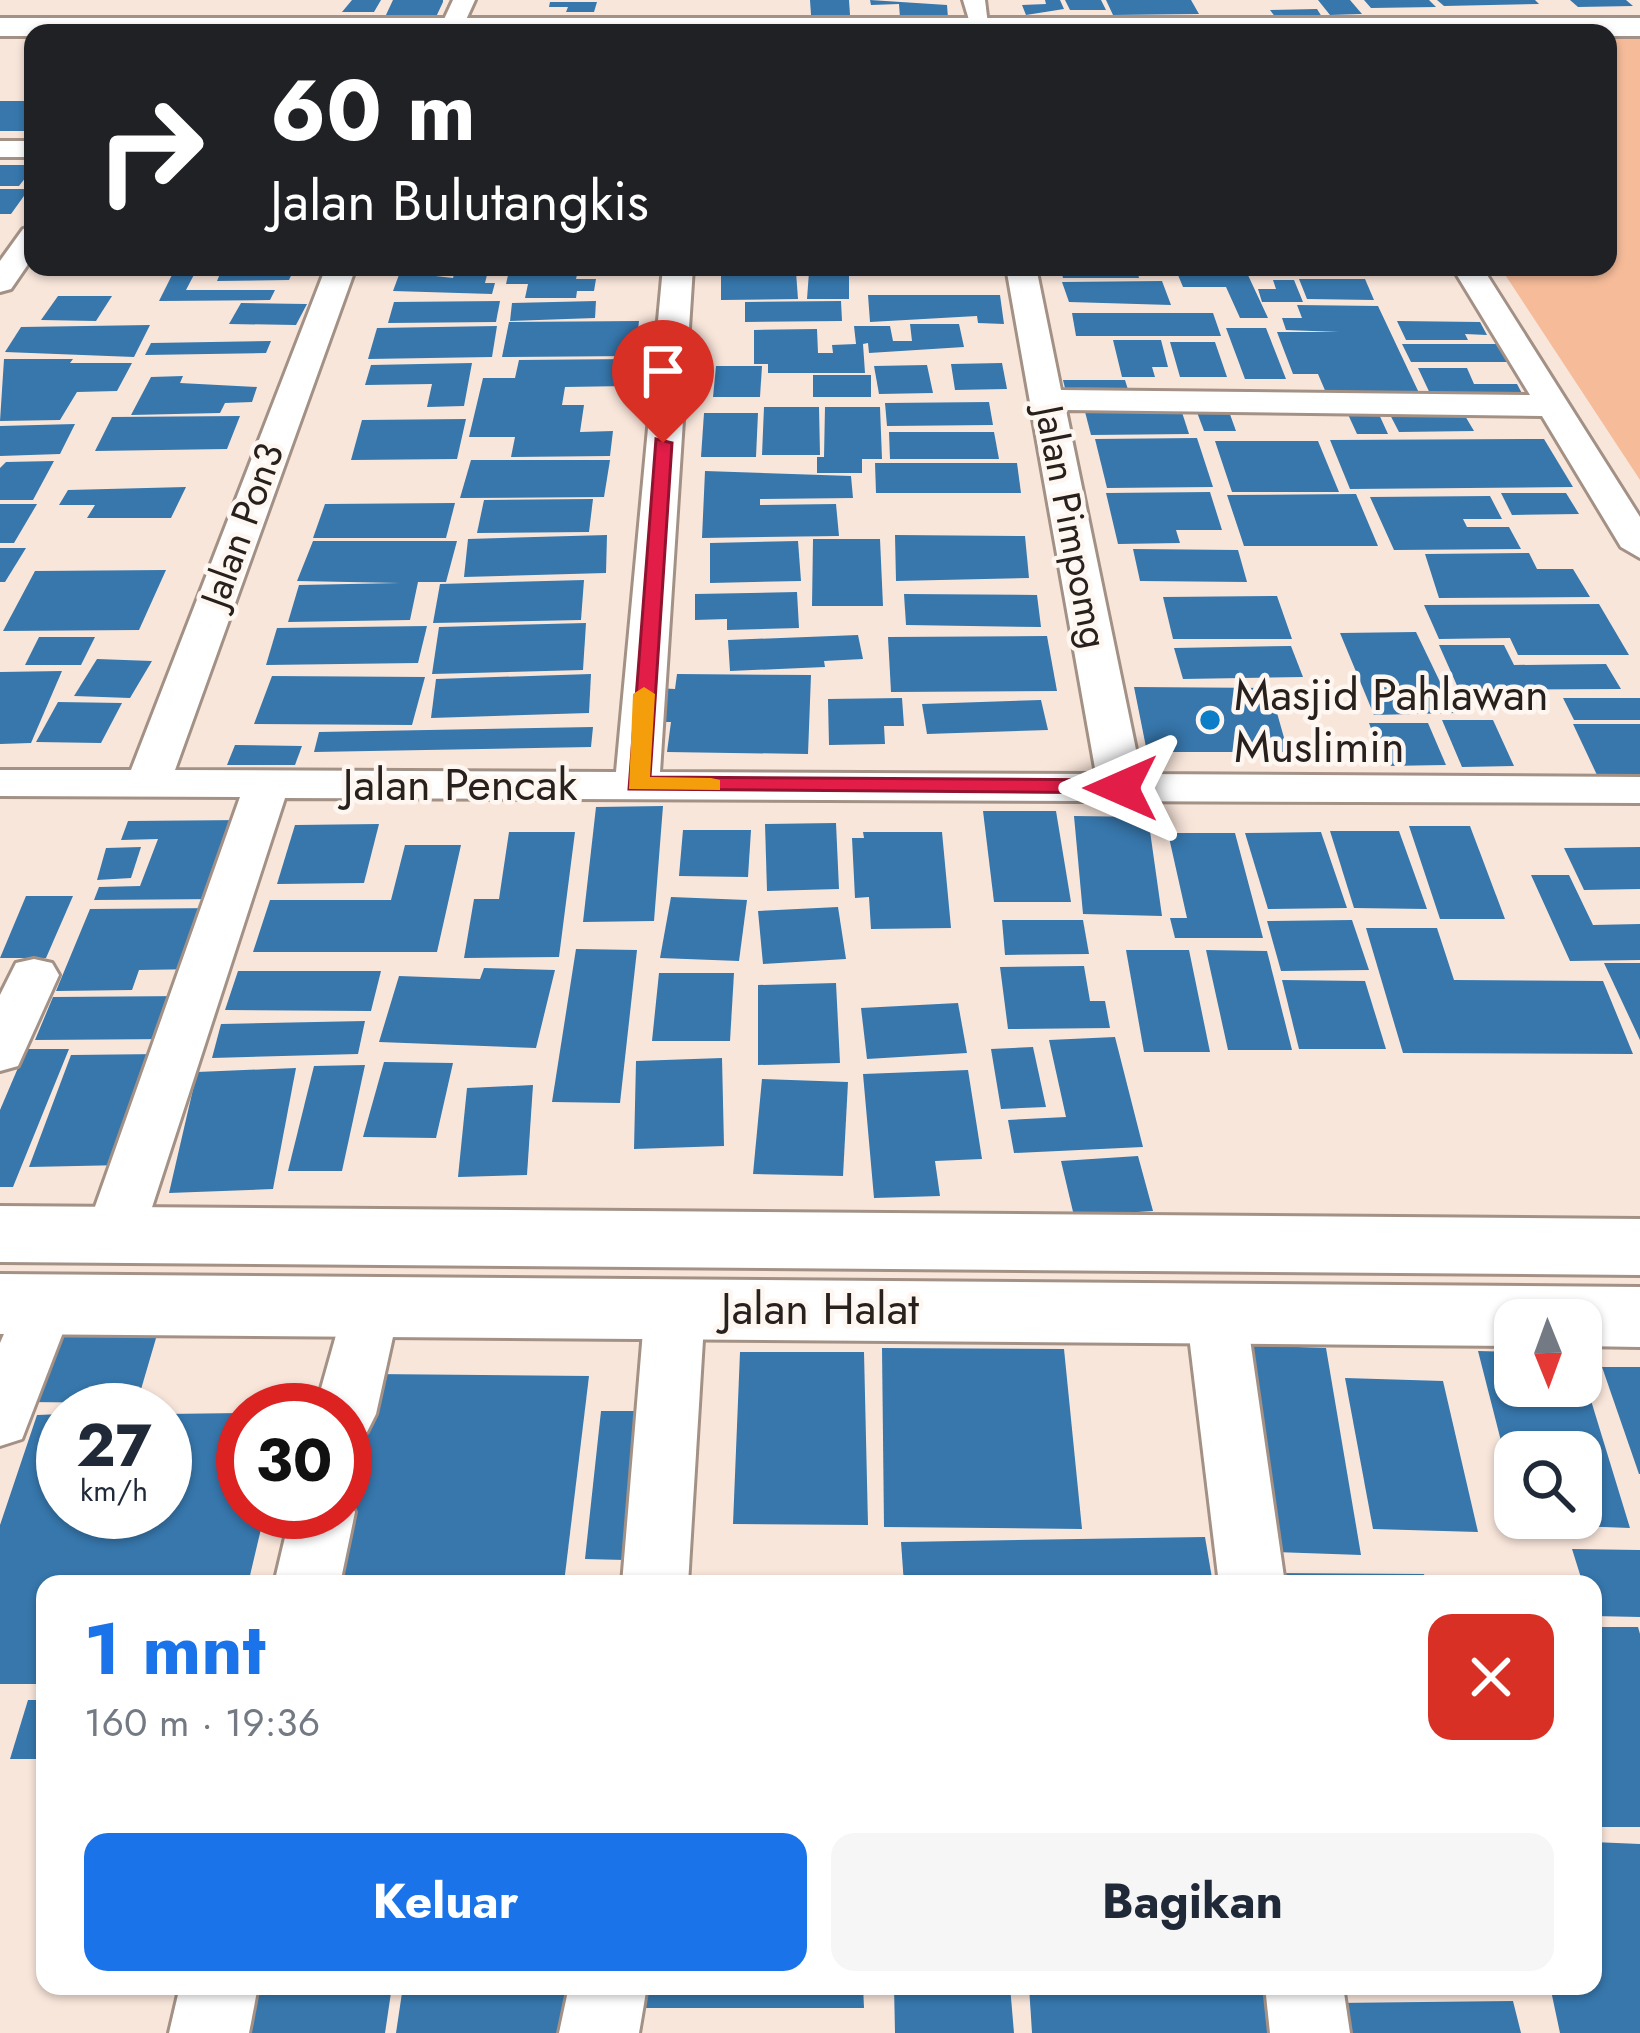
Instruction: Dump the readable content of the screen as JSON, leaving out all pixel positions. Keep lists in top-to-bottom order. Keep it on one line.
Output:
{"streets":{"street":["Jalan Pon3","Jalan Pimpomg","Jalan Pencak","Jalan Halat"]},"crossings":[["Jalan Pon3","Jalan Pencak"],["Jalan Pimpomg","Jalan Pencak"]],"places":["Masjid Pahlawan Muslimin"],"north":"bottom","page":{"turn":["60 m","Jalan Bulutangkis"],"speed":"27 km/h","limit":"30","heading":["1 mnt","160 m · 19:36"],"buttons":["Keluar","Bagikan"]}}
